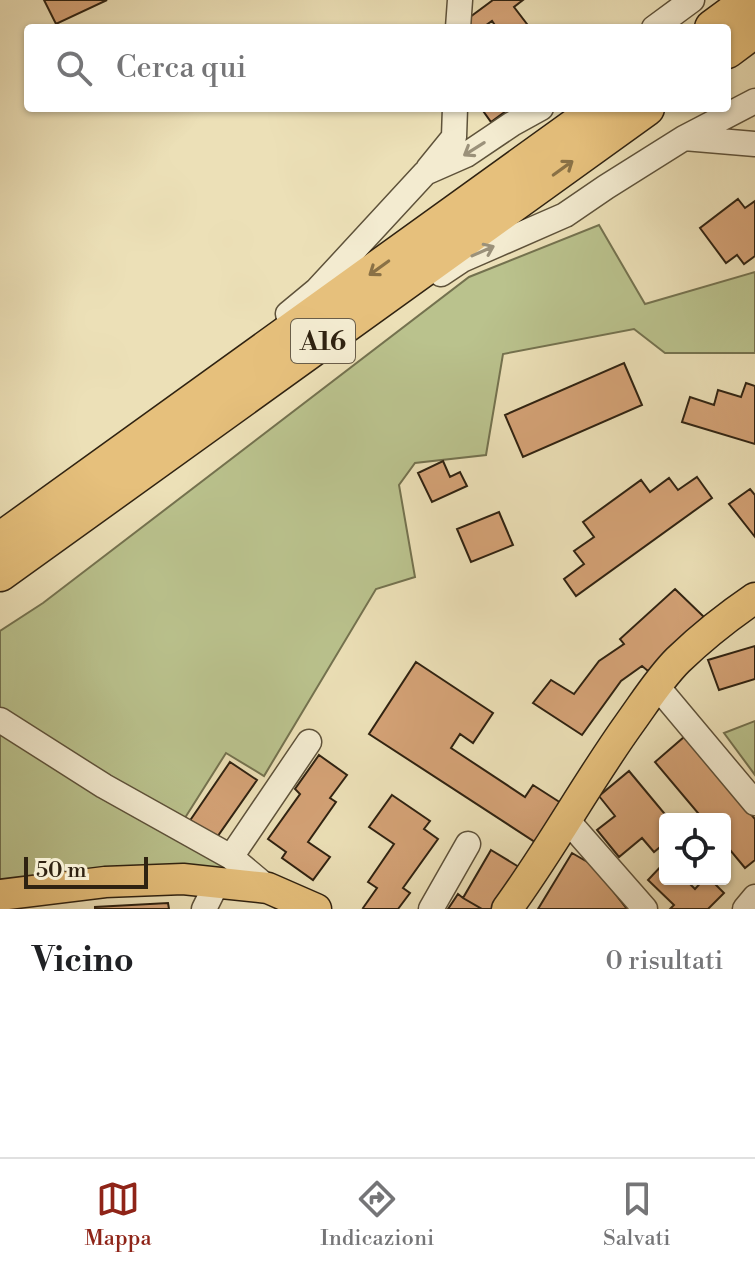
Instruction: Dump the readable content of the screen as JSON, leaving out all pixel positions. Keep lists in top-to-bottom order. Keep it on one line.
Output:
{"streets":{"highway":["A16"]},"scale_bar":"50 m","page":{"search":"Cerca qui","scale":"50 m","heading":["Vicino","0 risultati"],"nav":["Mappa","Indicazioni","Salvati"]}}
